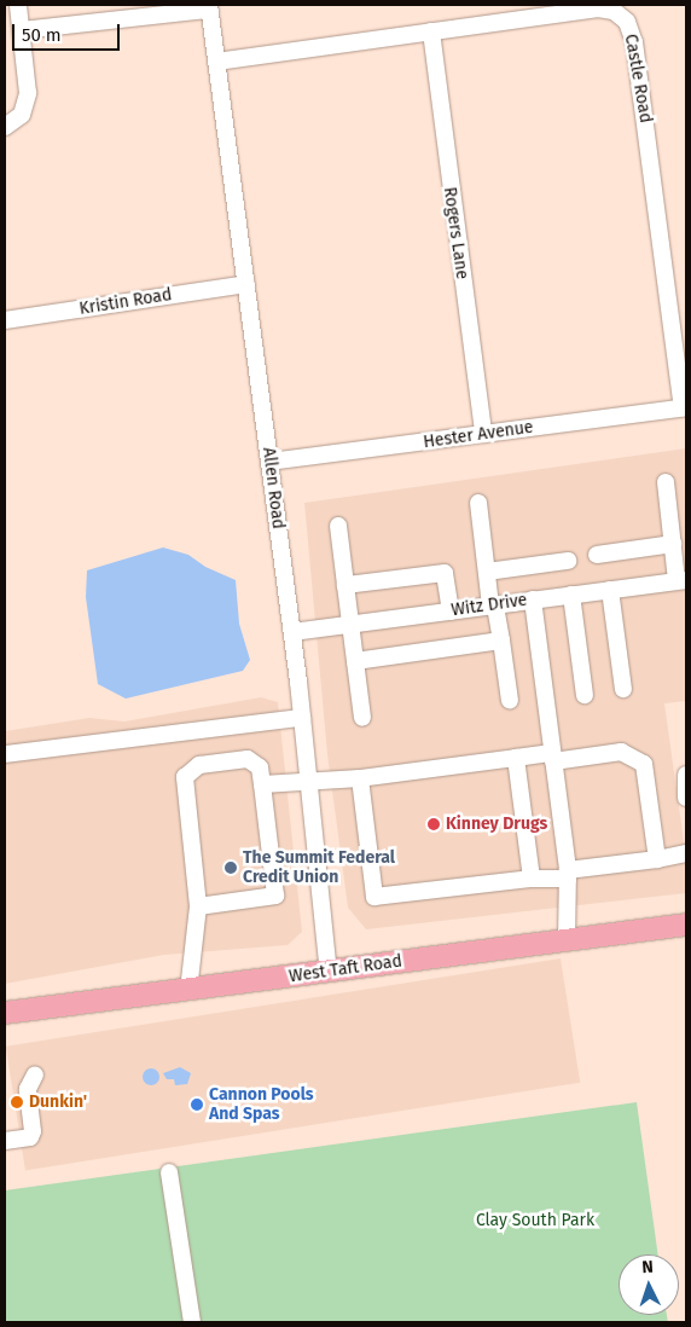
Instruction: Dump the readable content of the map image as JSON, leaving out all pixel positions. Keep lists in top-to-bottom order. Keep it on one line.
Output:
{"streets":{"main road":["West Taft Road"],"street":["Castle Road","Rogers Lane","Kristin Road","Hester Avenue","Allen Road","Witz Drive"]},"crossings":[["Castle Road","Rogers Lane"],["Castle Road","Hester Avenue"],["Castle Road","Allen Road"],["Rogers Lane","Hester Avenue"],["Kristin Road","Allen Road"],["Hester Avenue","Allen Road"],["Allen Road","Witz Drive"],["Allen Road","West Taft Road"]],"parks":["Clay South Park"],"places":["Kinney Drugs","The Summit Federal Credit Union","Dunkin'","Cannon Pools And Spas"],"scale_bar":"50 m","north":"top"}
